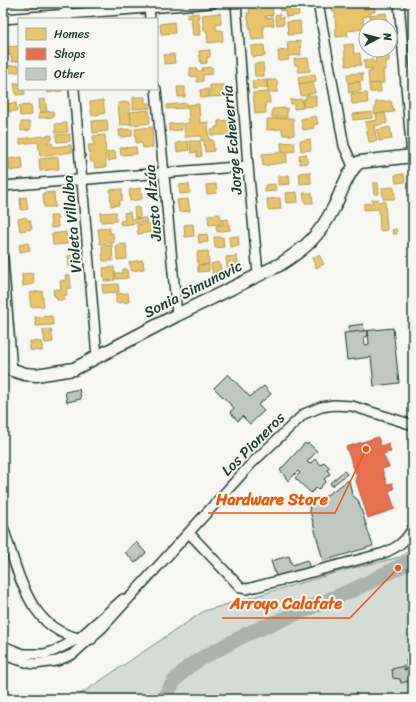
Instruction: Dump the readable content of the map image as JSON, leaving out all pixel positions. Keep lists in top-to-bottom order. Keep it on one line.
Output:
{"streets":{"street":["Jorge Echeverría","Justo Alzúa","Violeta Villalba","Sonia Simunovic","Los Pioneros"]},"crossings":[["Jorge Echeverría","Sonia Simunovic"],["Justo Alzúa","Sonia Simunovic"],["Violeta Villalba","Sonia Simunovic"]],"places":["Hardware Store","Arroyo Calafate"],"legend":["Homes","Shops","Other"],"north":"right"}
